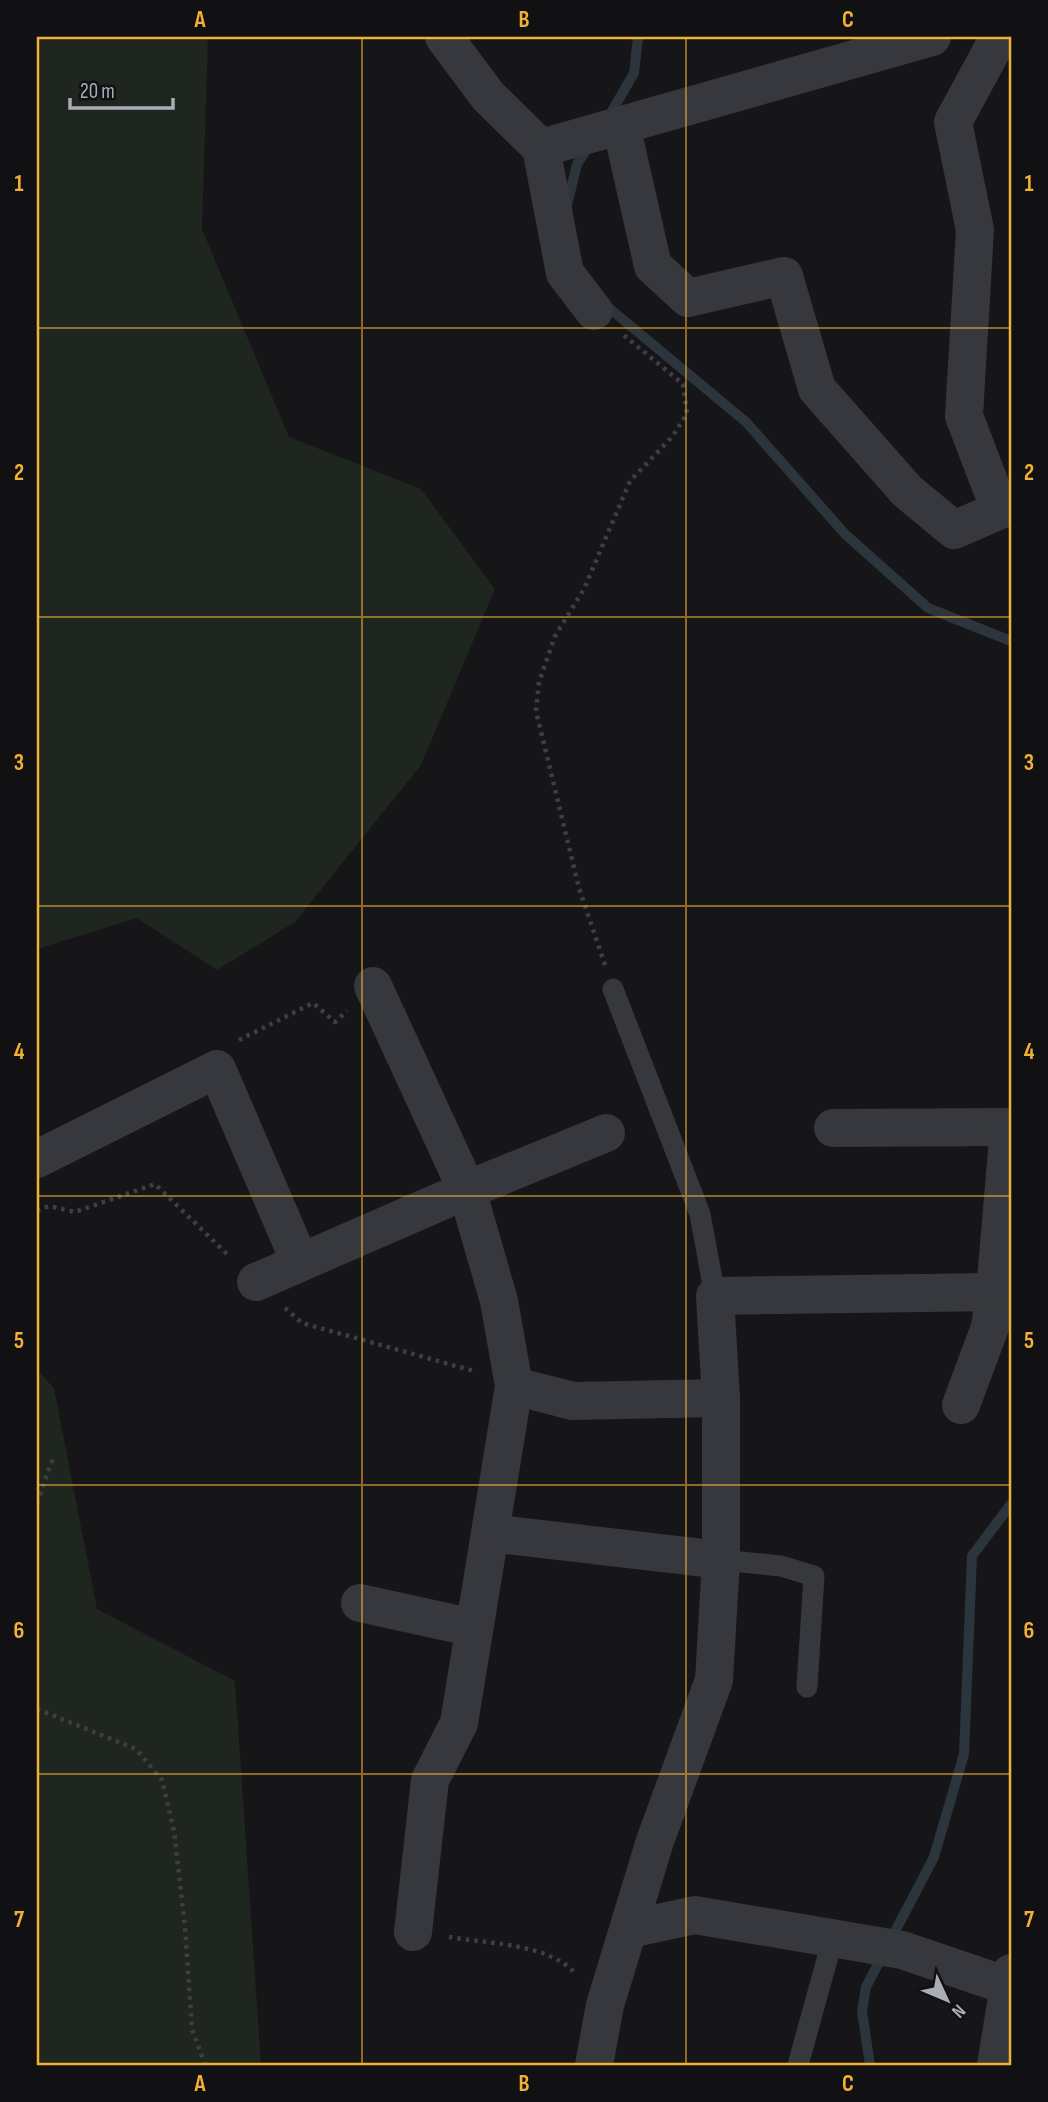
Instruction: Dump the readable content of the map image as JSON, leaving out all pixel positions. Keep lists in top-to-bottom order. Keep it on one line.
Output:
{"scale_bar":"20 m","north":"bottom right","grid":{"columns":["A","B","C"],"rows":["1","2","3","4","5","6","7"]}}
